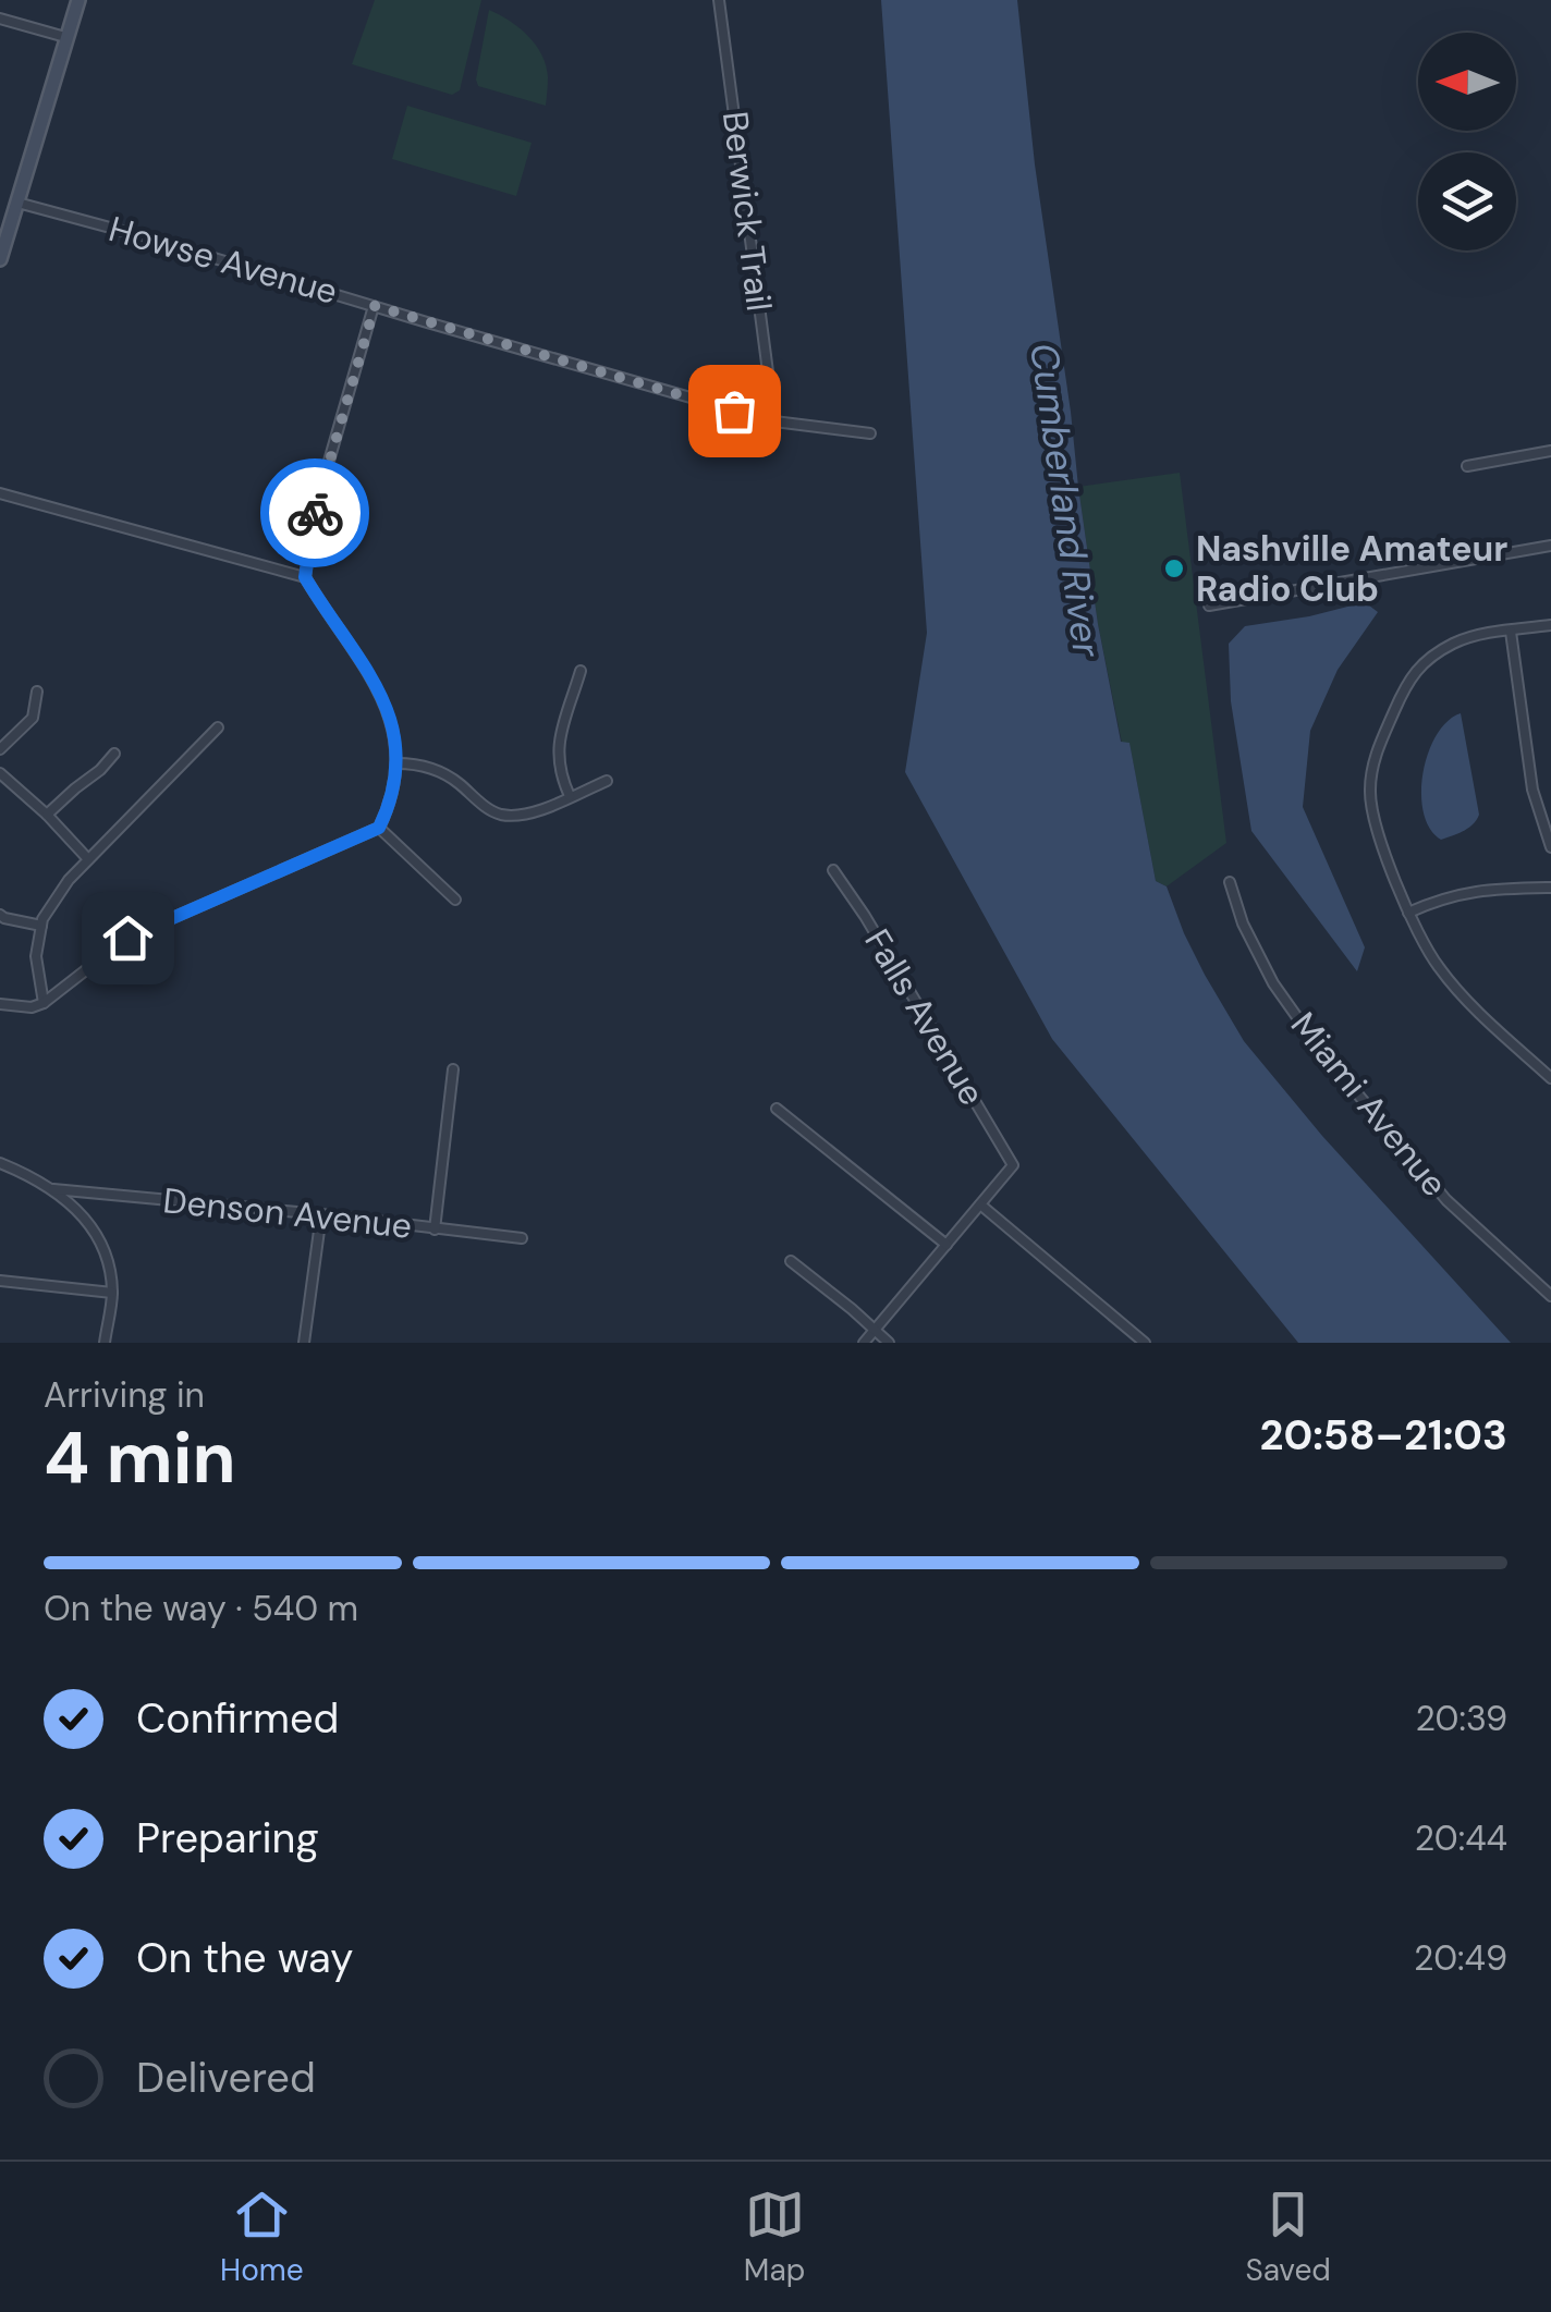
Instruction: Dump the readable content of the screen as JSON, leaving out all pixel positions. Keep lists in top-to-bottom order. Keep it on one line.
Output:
{"streets":{"street":["Berwick Trail","Howse Avenue","Falls Avenue","Miami Avenue","Denson Avenue"]},"crossings":[["Berwick Trail","Howse Avenue"]],"water":["Cumberland River"],"places":["Nashville Amateur Radio Club"],"north":"left","page":{"heading":["4 min","Arriving in","20:58–21:03"],"bar":"On the way · 540 m","list":[["Confirmed","20:39"],["Preparing","20:44"],["On the way","20:49"],"Delivered"],"tabs":["Home","Map","Saved"]}}
